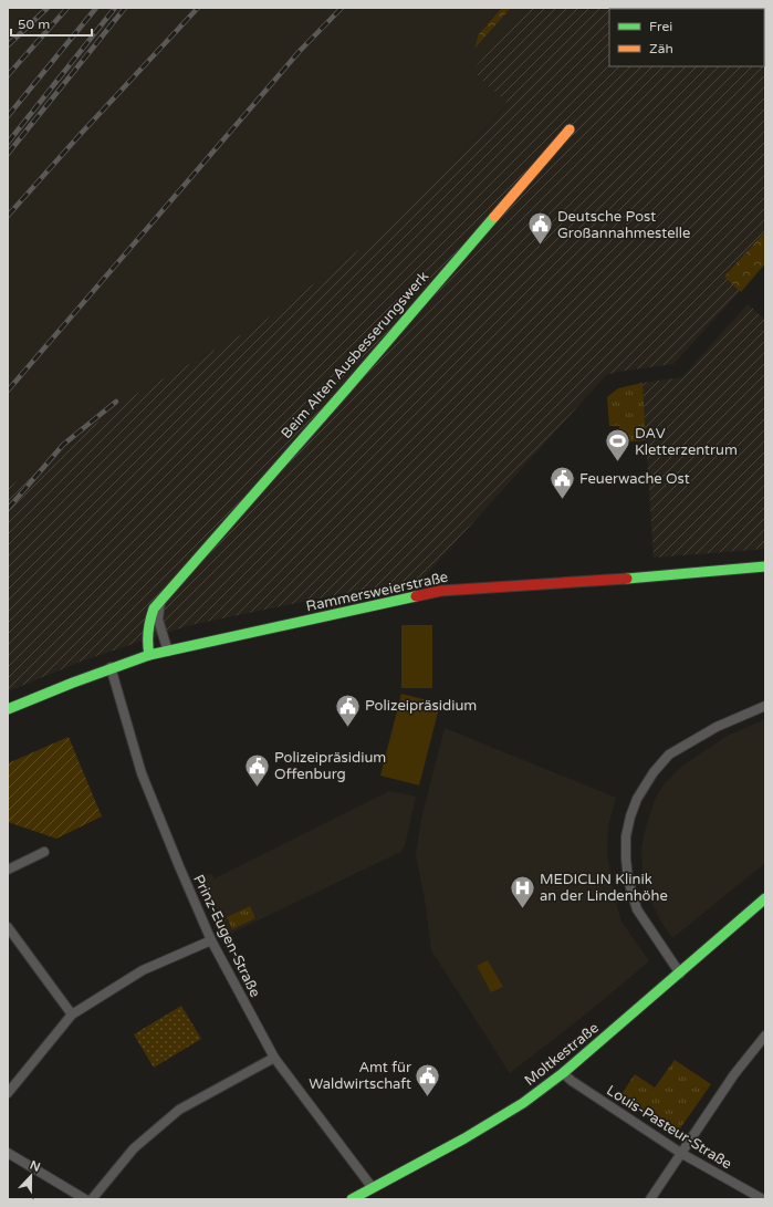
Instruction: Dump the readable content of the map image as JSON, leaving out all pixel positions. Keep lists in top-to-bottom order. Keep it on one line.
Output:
{"streets":{"street":["Beim Alten Ausbesserungswerk","Rammersweierstraße","Prinz-Eugen-Straße","Moltkestraße","Louis-Pasteur-Straße"]},"crossings":[["Beim Alten Ausbesserungswerk","Rammersweierstraße"],["Rammersweierstraße","Prinz-Eugen-Straße"],["Prinz-Eugen-Straße","Moltkestraße"],["Moltkestraße","Louis-Pasteur-Straße"]],"places":{"public building":["Deutsche Post Großannahmestelle","Feuerwache Ost","Polizeipräsidium","Polizeipräsidium Offenburg","Amt für Waldwirtschaft"],"sports":["DAV Kletterzentrum"],"hospital":["MEDICLIN Klinik an der Lindenhöhe"]},"legend":["Frei","Zäh"],"scale_bar":"50 m","north":"top"}
